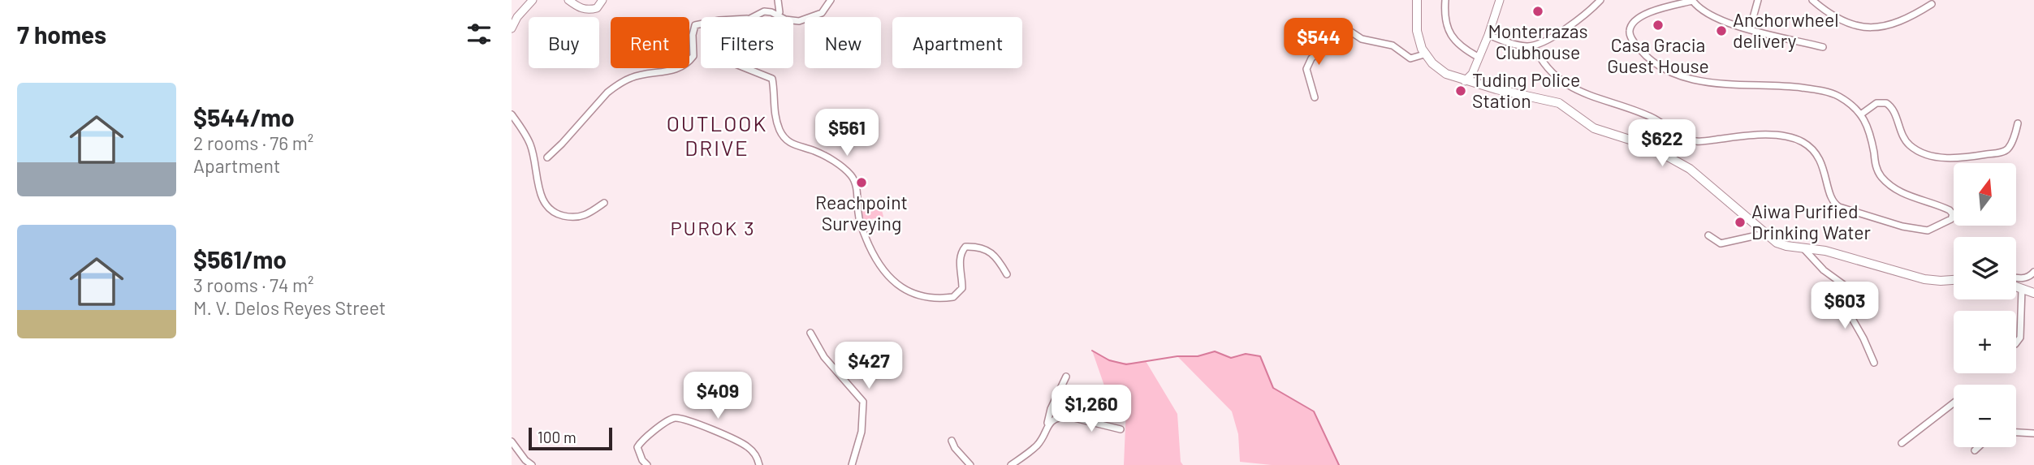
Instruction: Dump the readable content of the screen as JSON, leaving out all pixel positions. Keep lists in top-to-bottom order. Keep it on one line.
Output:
{"districts":["OUTLOOK DRIVE","PUROK 3"],"places":["Monterrazas Clubhouse","Casa Gracia Guest House","Anchorwheel delivery","Tuding Police Station","Reachpoint Surveying","Aiwa Purified Drinking Water"],"scale_bar":"100 m","north":"top","page":{"heading":"7 homes","chip":["Buy","Rent","Filters","New","Apartment"],"price":["$544","$561","$622","$603","$427","$409","$1,260"],"list":[{"name":"$544/mo","note":"2 rooms · 76 m² · Apartment"},{"name":"$561/mo","note":"3 rooms · 74 m² · M. V. Delos Reyes Street"}],"map_buttons":["+","−"],"scale":"100 m"}}
